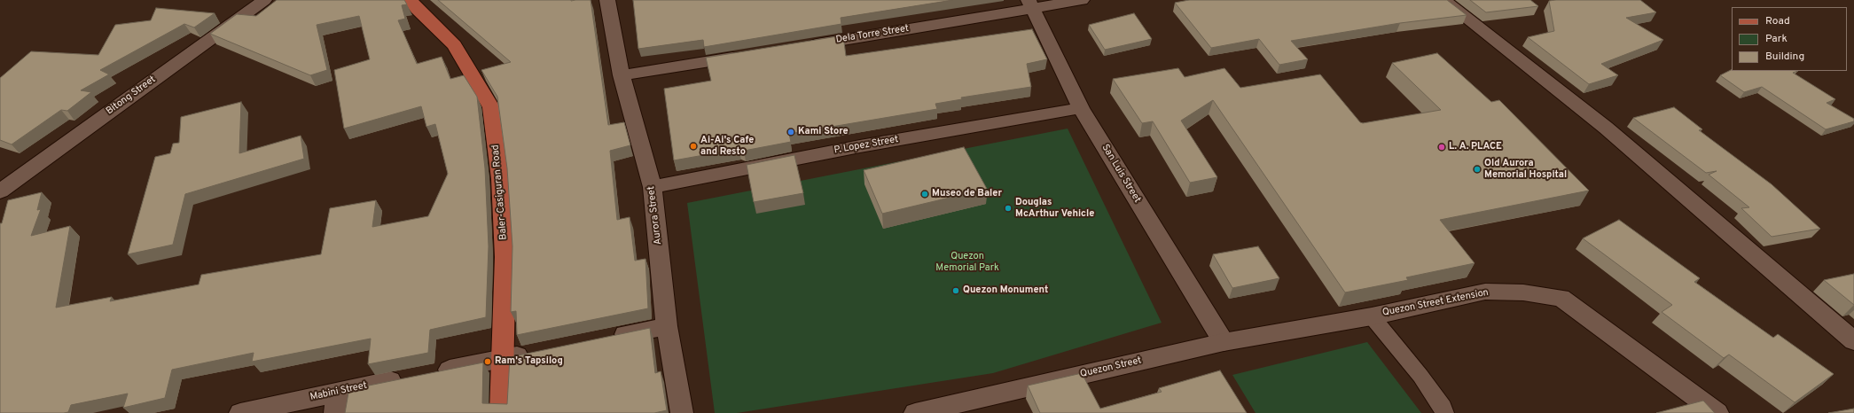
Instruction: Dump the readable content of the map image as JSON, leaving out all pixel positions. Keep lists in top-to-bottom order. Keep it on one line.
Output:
{"streets":{"main road":["Baler-Casiguran Road"],"street":["Dela Torre Street","Bitong Street","P. Lopez Street","San Luis Street","Aurora Street","Quezon Street Extension","Quezon Street","Mabini Street"]},"crossings":[["Dela Torre Street","San Luis Street"],["P. Lopez Street","San Luis Street"],["P. Lopez Street","Aurora Street"],["San Luis Street","Quezon Street Extension"],["San Luis Street","Quezon Street"],["Baler-Casiguran Road","Mabini Street"],["Quezon Street Extension","Quezon Street"]],"parks":["Quezon Memorial Park"],"places":["Kami Store","Ai-Ai's Cafe and Resto","L. A. PLACE","Old Aurora Memorial Hospital","Museo de Baler","Douglas McArthur Vehicle","Quezon Monument","Ram's Tapsilog"],"legend":["Road","Park","Building"]}
